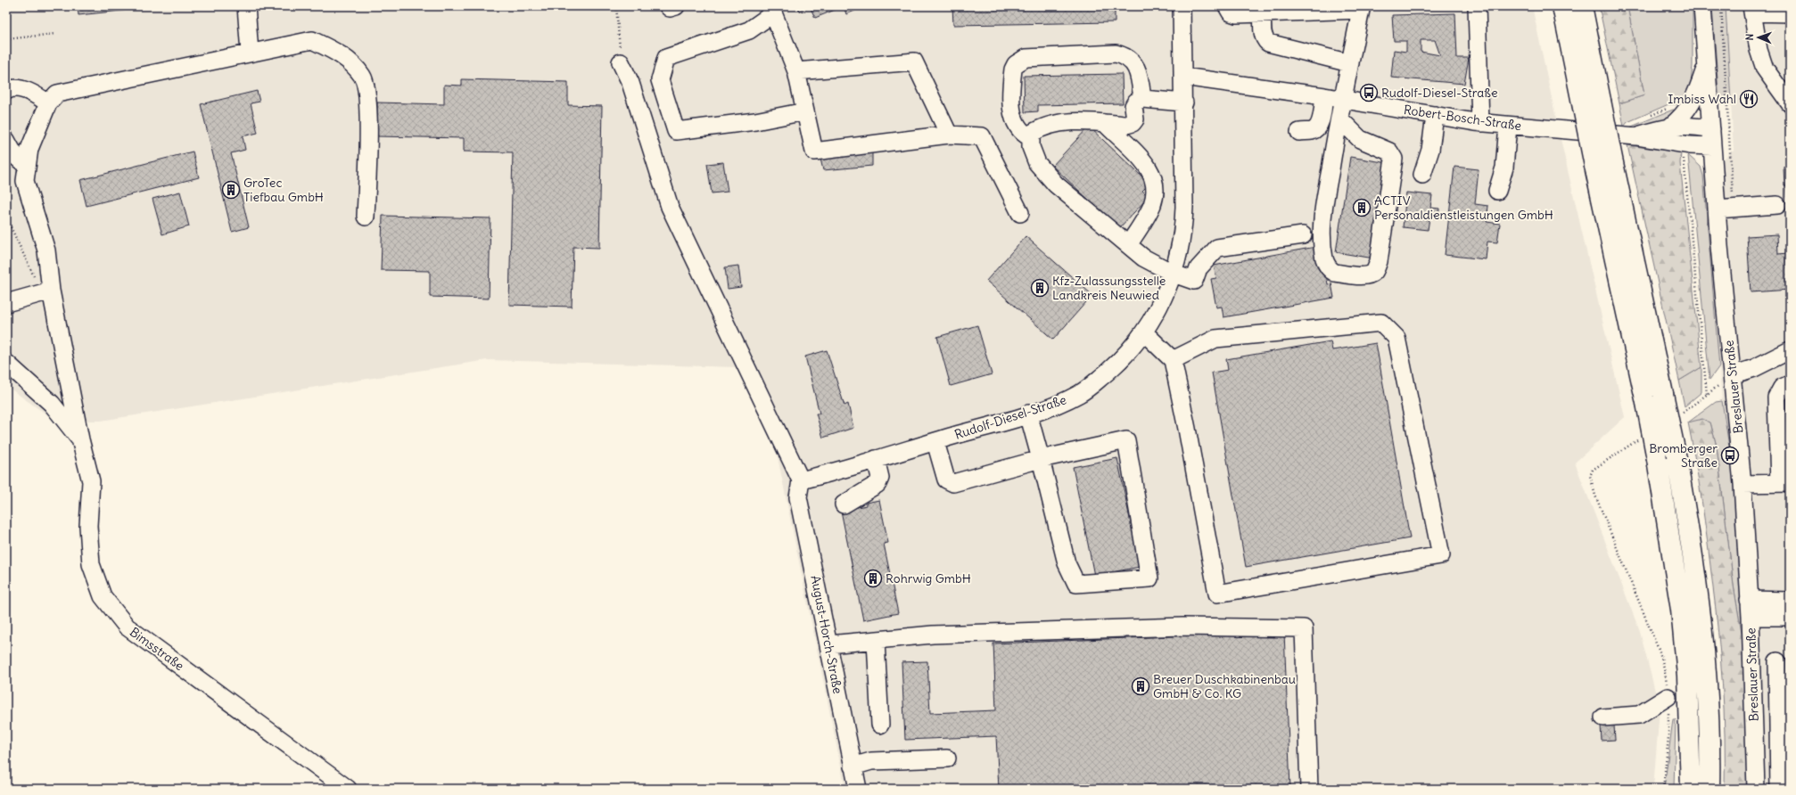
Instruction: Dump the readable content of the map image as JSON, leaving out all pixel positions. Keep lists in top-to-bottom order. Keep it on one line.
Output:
{"streets":{"street":["Robert-Bosch-Straße","Breslauer Straße","Rudolf-Diesel-Straße","August-Horch-Straße","Bimsstraße"]},"crossings":[["Robert-Bosch-Straße","Breslauer Straße"],["Robert-Bosch-Straße","Rudolf-Diesel-Straße"],["Rudolf-Diesel-Straße","August-Horch-Straße"]],"places":{"bus stop":["Rudolf-Diesel-Straße","Bromberger Straße"],"restaurant":["Imbiss Wahl"],"building":["GroTec Tiefbau GmbH","ACTIV Personaldienstleistungen GmbH","Kfz-Zulassungsstelle Landkreis Neuwied","Rohrwig GmbH","Breuer Duschkabinenbau GmbH & Co. KG"]},"north":"left"}
